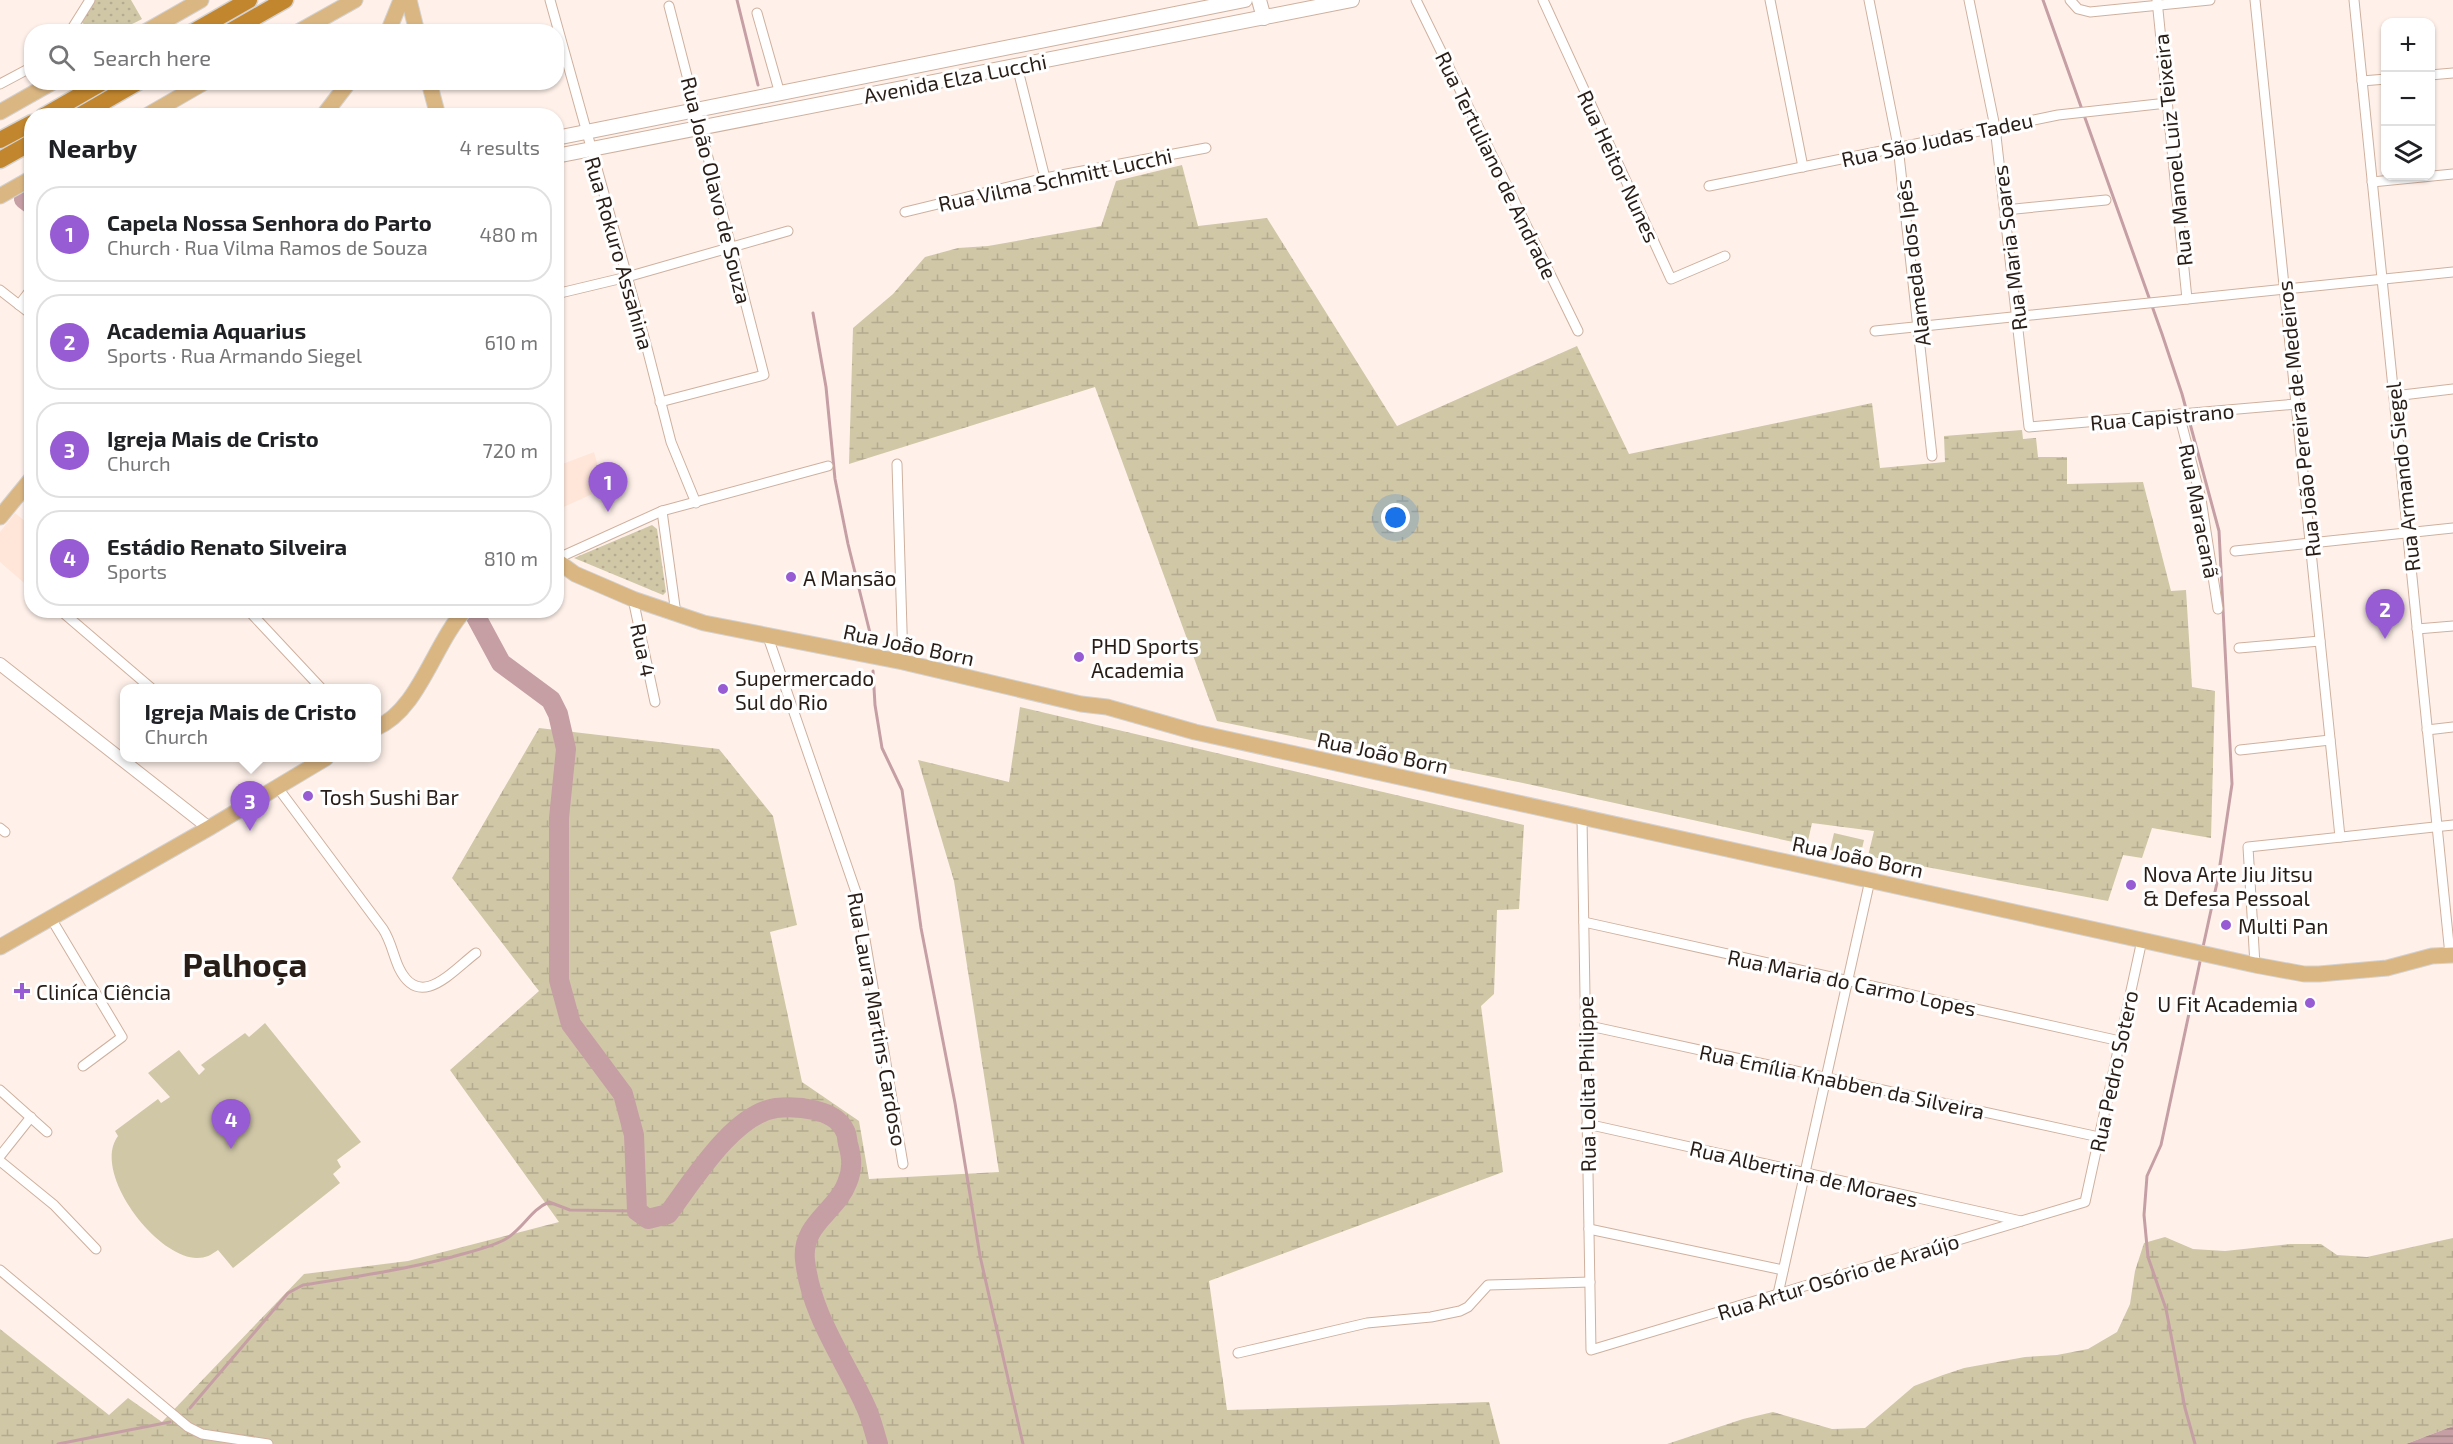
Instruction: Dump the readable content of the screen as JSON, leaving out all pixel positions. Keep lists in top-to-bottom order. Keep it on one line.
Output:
{"streets":{"main road":["Avenida Elza Lucchi","Rua João Born"],"street":["Rua São Judas Tadeu","Rua Manoel Luiz Teixeira","Rua Tertuliano de Andrade","Rua Heitor Nunes","Rua Vilma Schmitt Lucchi","Rua João Olavo de Souza","Rua Maria Soares","Rua Rokuro Assahina","Alameda dos Ipês","Rua Capistrano","Rua João Pereira de Medeiros","Rua Armando Siegel","Rua Maracanã","Rua 4","Rua Maria do Carmo Lopes","Rua Laura Martins Cardoso","Rua Pedro Sotero","Rua Emília Knabben da Silveira","Rua Lolita Philippe","Rua Albertina de Moraes","Rua Artur Osório de Araújo"]},"crossings":[["Avenida Elza Lucchi","Rua João Olavo de Souza"],["Avenida Elza Lucchi","Rua Rokuro Assahina"],["Rua São Judas Tadeu","Rua Manoel Luiz Teixeira"],["Rua São Judas Tadeu","Rua Maria Soares"],["Rua São Judas Tadeu","Alameda dos Ipês"],["Rua João Olavo de Souza","Rua Rokuro Assahina"],["Rua Maria Soares","Rua Capistrano"],["Rua Capistrano","Rua João Pereira de Medeiros"],["Rua Capistrano","Rua Maracanã"],["Rua Armando Siegel","Rua João Born"],["Rua João Born","Rua 4"],["Rua João Born","Rua Laura Martins Cardoso"],["Rua João Born","Rua Pedro Sotero"],["Rua João Born","Rua Lolita Philippe"],["Rua Maria do Carmo Lopes","Rua Pedro Sotero"],["Rua Maria do Carmo Lopes","Rua Lolita Philippe"],["Rua Pedro Sotero","Rua Emília Knabben da Silveira"],["Rua Pedro Sotero","Rua Artur Osório de Araújo"],["Rua Emília Knabben da Silveira","Rua Lolita Philippe"],["Rua Lolita Philippe","Rua Albertina de Moraes"],["Rua Lolita Philippe","Rua Artur Osório de Araújo"],["Rua Albertina de Moraes","Rua Artur Osório de Araújo"]],"districts":["Palhoça"],"places":{"other":["A Mansão","PHD Sports Academia","Supermercado Sul do Rio","Tosh Sushi Bar","Nova Arte Jiu Jitsu & Defesa Pessoal","Multi Pan","U Fit Academia"],"health":["Cliníca Ciência"]},"page":{"map_buttons":["+","−"],"search":"Search here","heading":["Nearby","4 results"],"list":[{"mark":"1","name":"Capela Nossa Senhora do Parto","note":"Church · Rua Vilma Ramos de Souza","value":"480 m"},{"mark":"2","name":"Academia Aquarius","note":"Sports · Rua Armando Siegel","value":"610 m"},{"mark":"3","name":"Igreja Mais de Cristo","note":"Church","value":"720 m"},{"mark":"4","name":"Estádio Renato Silveira","note":"Sports","value":"810 m"}],"pins":["1","2","3","4"],"popup":["Igreja Mais de Cristo","Church"]}}
